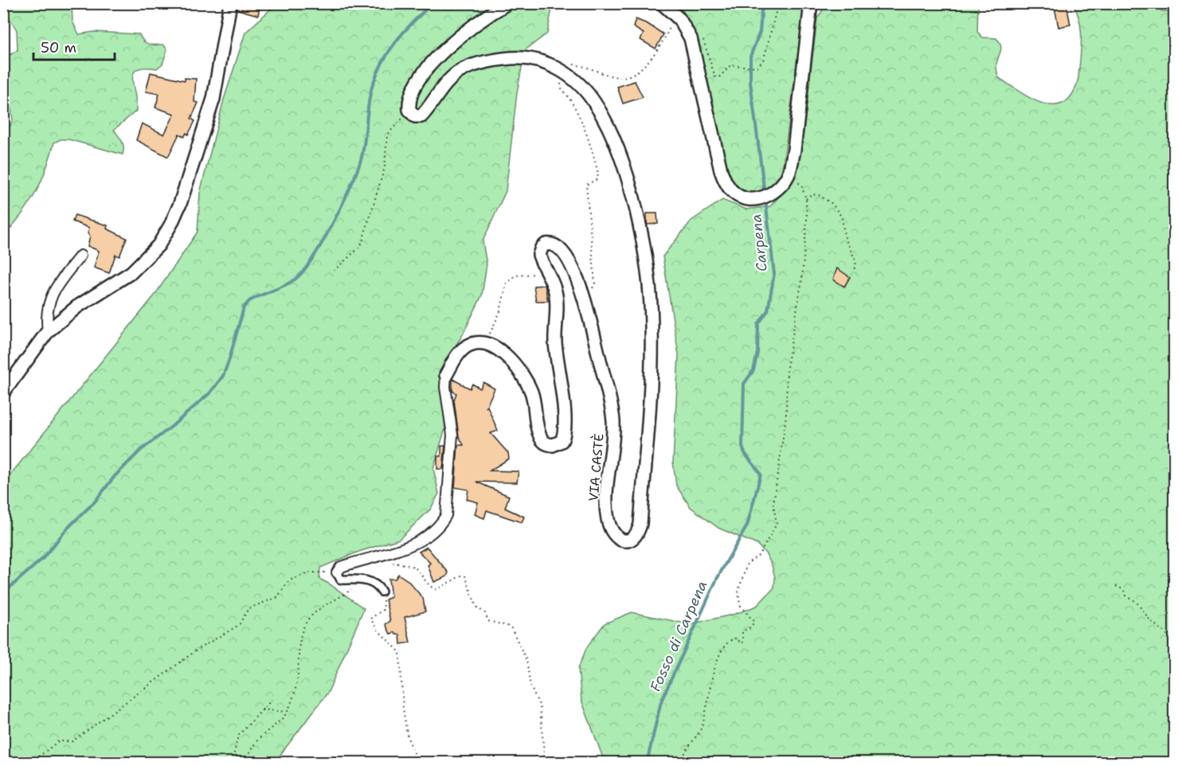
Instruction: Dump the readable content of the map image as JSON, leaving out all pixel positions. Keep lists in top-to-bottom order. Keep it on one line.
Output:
{"streets":{"street":["VIA CASTÈ"]},"water":["Carpena","Fosso di Carpena"],"scale_bar":"50 m"}
